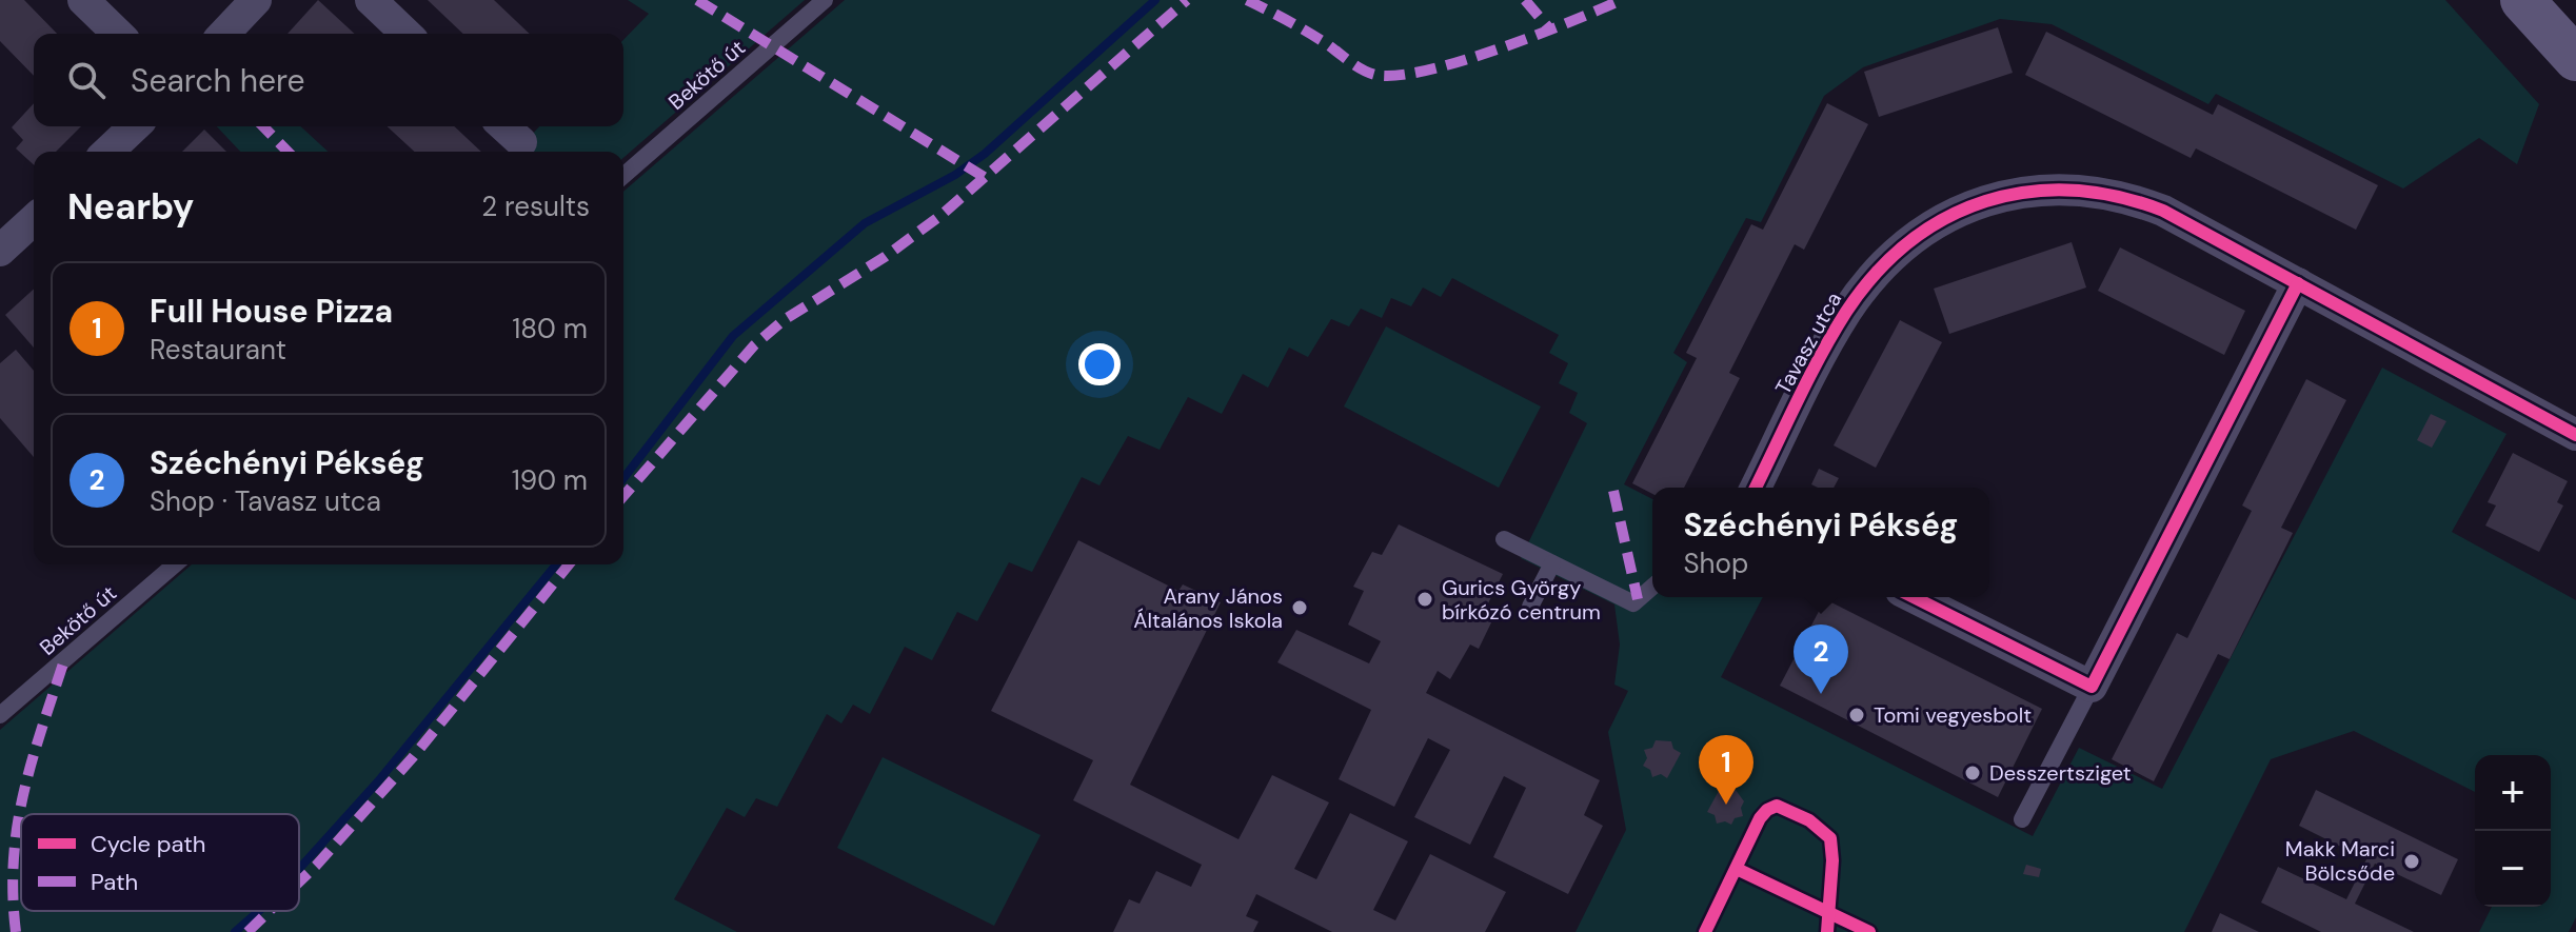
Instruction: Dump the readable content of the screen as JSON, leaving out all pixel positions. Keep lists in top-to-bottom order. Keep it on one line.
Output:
{"streets":{"street":["Tavasz utca"],"lane":["Bekötő út"]},"places":["Gurics György bírkózó centrum","Arany János Általános Iskola","Tomi vegyesbolt","Desszertsziget","Makk Marci Bölcsőde"],"legend":["Cycle path","Path"],"page":{"search":"Search here","heading":["Nearby","2 results"],"list":[{"mark":"1","name":"Full House Pizza","note":"Restaurant","value":"180 m"},{"mark":"2","name":"Széchényi Pékség","note":"Shop · Tavasz utca","value":"190 m"}],"popup":["Széchényi Pékség","Shop"],"pins":["2","1"],"map_buttons":["+","−"]}}
